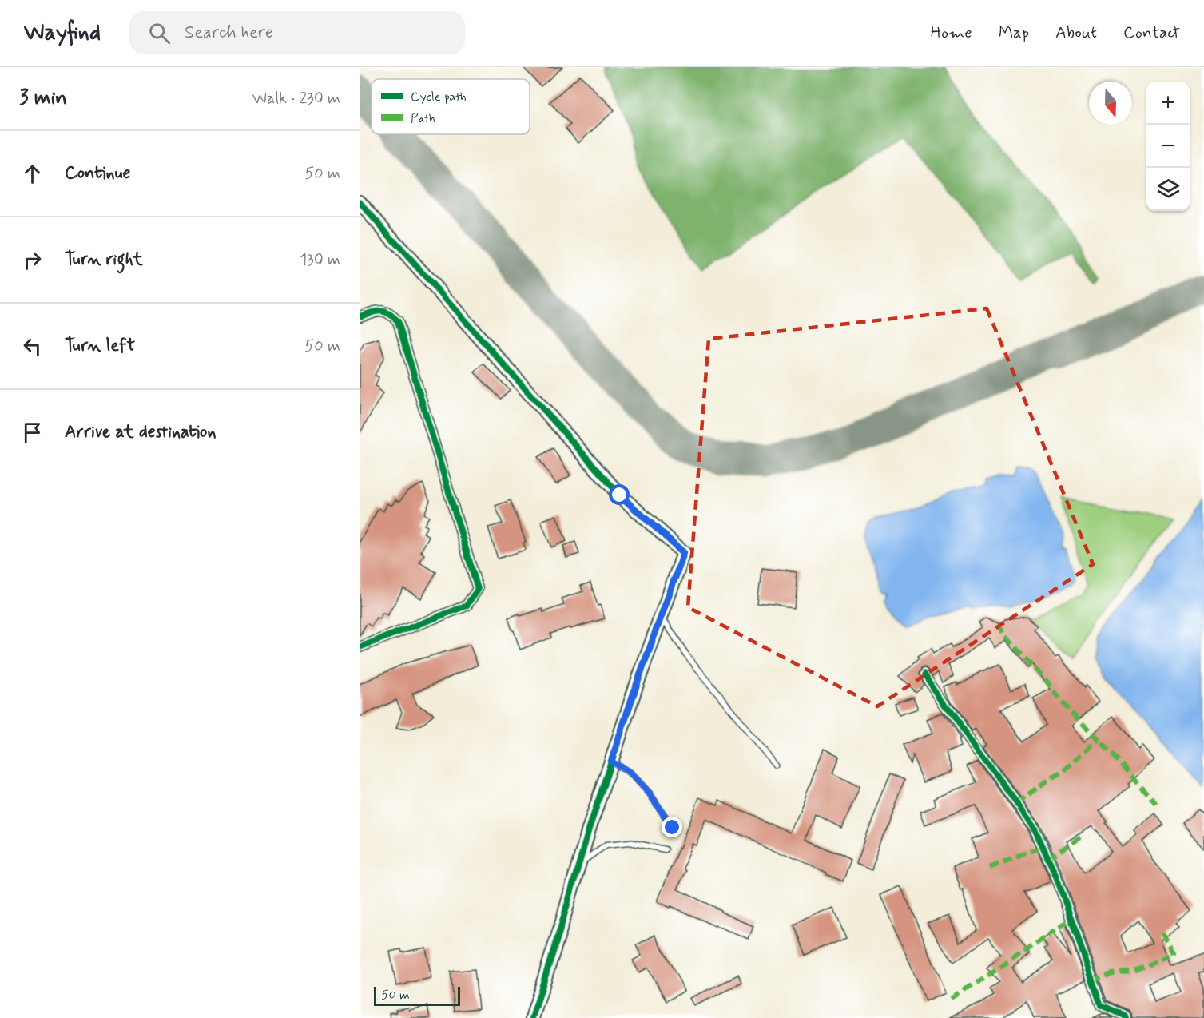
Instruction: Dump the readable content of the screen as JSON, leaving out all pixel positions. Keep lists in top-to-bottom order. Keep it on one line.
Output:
{"legend":["Cycle path","Path"],"scale_bar":"50 m","north":"bottom","page":{"header":"Wayfind","search":"Search here","nav":["Home","Map","About","Contact"],"heading":["3 min","Walk · 230 m"],"map_buttons":["+","−"],"list":[["Continue","50 m"],["Turn right","130 m"],["Turn left","50 m"],"Arrive at destination"],"scale":"50 m"}}
